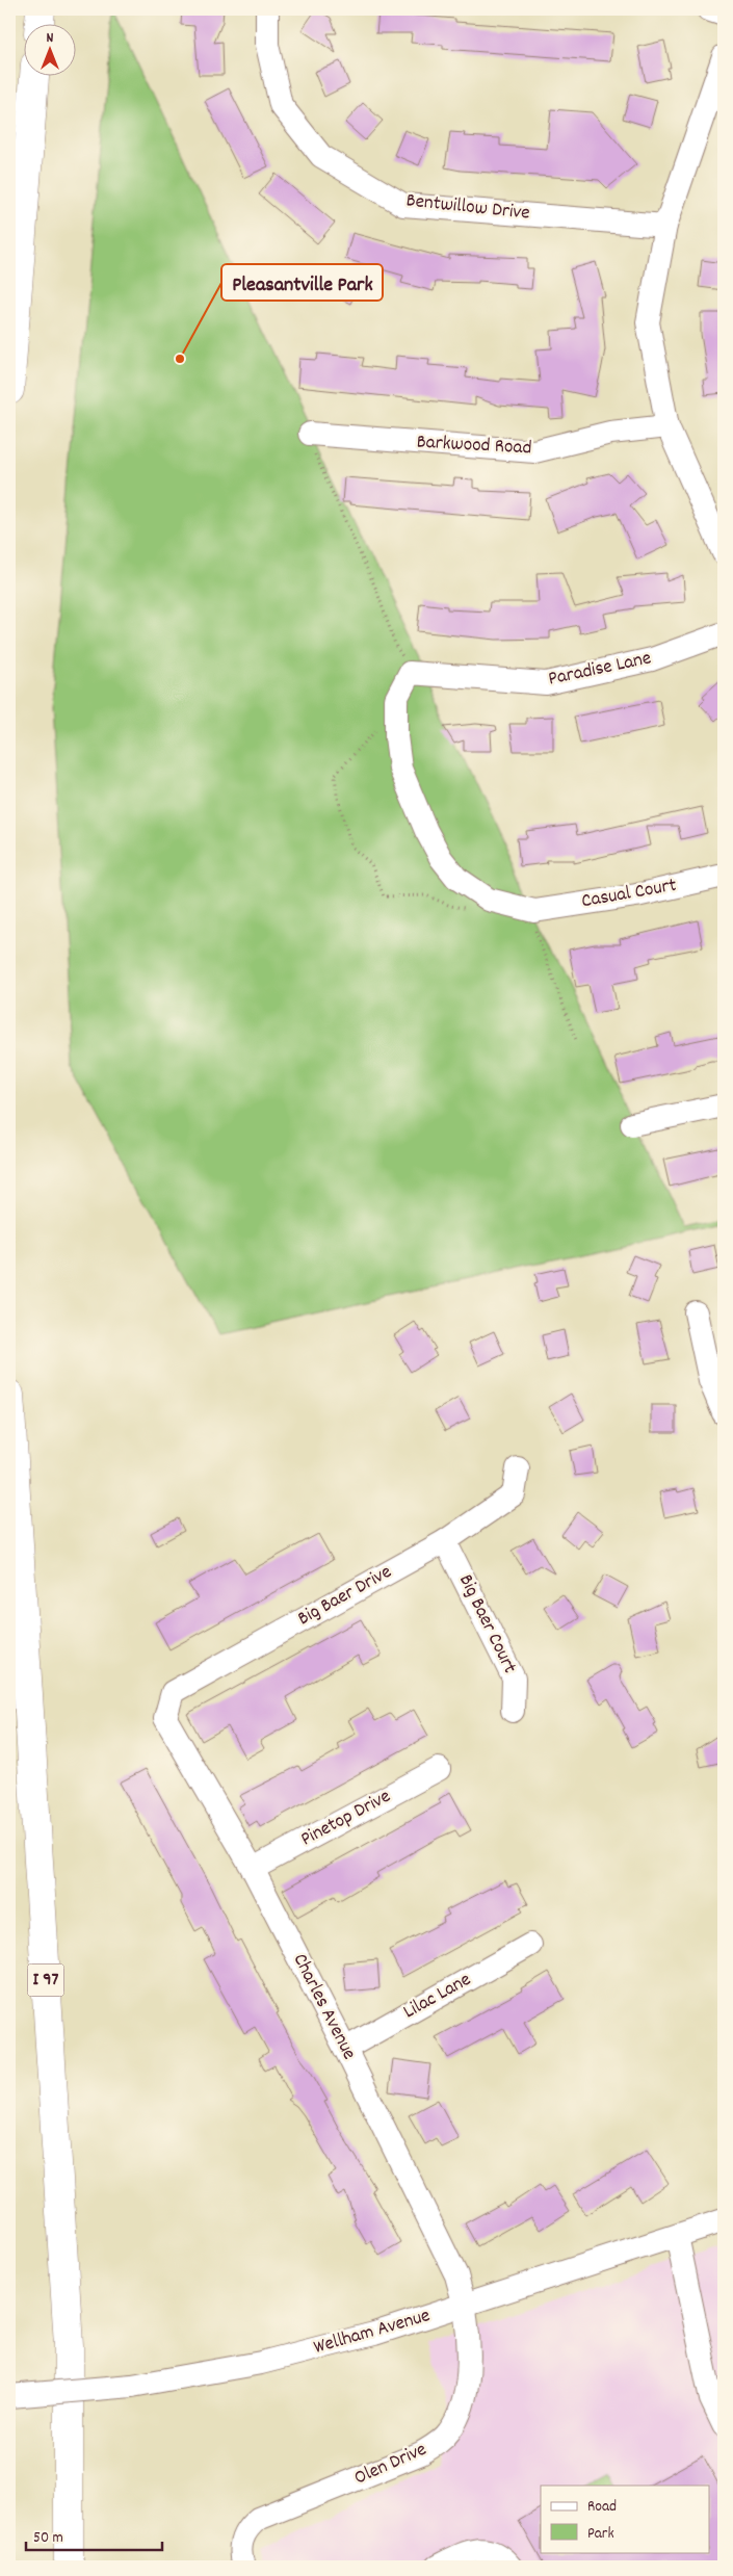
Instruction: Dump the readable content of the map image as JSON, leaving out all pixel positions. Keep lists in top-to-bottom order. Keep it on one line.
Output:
{"streets":{"highway":["I 97"],"street":["Bentwillow Drive","Barkwood Road","Paradise Lane","Casual Court","Big Baer Drive","Big Baer Court","Pinetop Drive","Lilac Lane","Charles Avenue","Wellham Avenue","Olen Drive"]},"crossings":[["Paradise Lane","Casual Court"],["Big Baer Drive","Big Baer Court"],["Big Baer Drive","Charles Avenue"],["Pinetop Drive","Charles Avenue"],["Lilac Lane","Charles Avenue"],["Charles Avenue","Wellham Avenue"],["Charles Avenue","Olen Drive"],["Wellham Avenue","Olen Drive"]],"places":["Pleasantville Park"],"legend":["Road","Park"],"scale_bar":"50 m","north":"top"}
